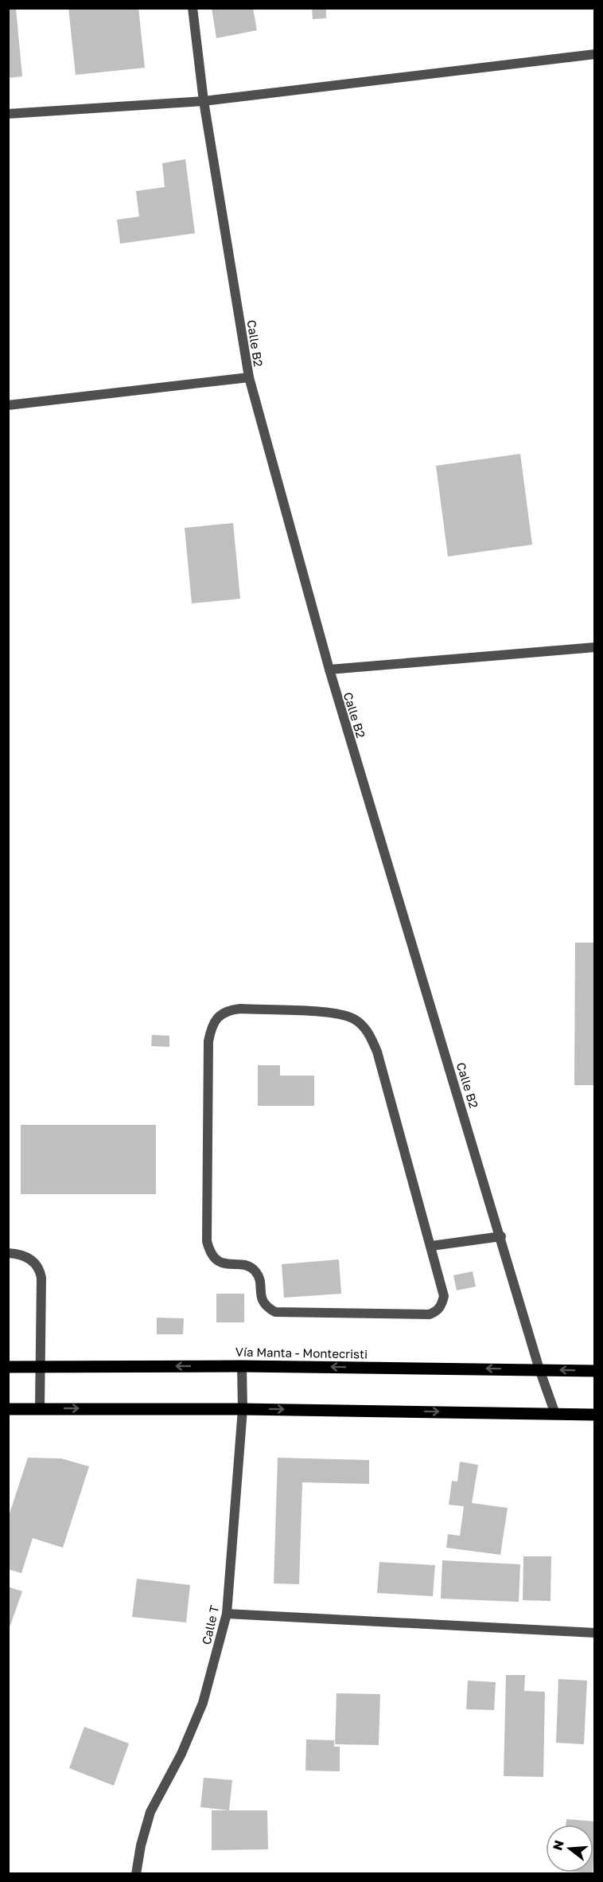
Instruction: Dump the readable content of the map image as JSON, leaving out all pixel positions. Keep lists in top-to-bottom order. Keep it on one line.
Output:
{"streets":{"main road":["Vía Manta - Montecristi"],"street":["Calle B2","Calle T"]},"crossings":[["Calle B2","Vía Manta - Montecristi"],["Vía Manta - Montecristi","Calle T"]],"north":"left"}
